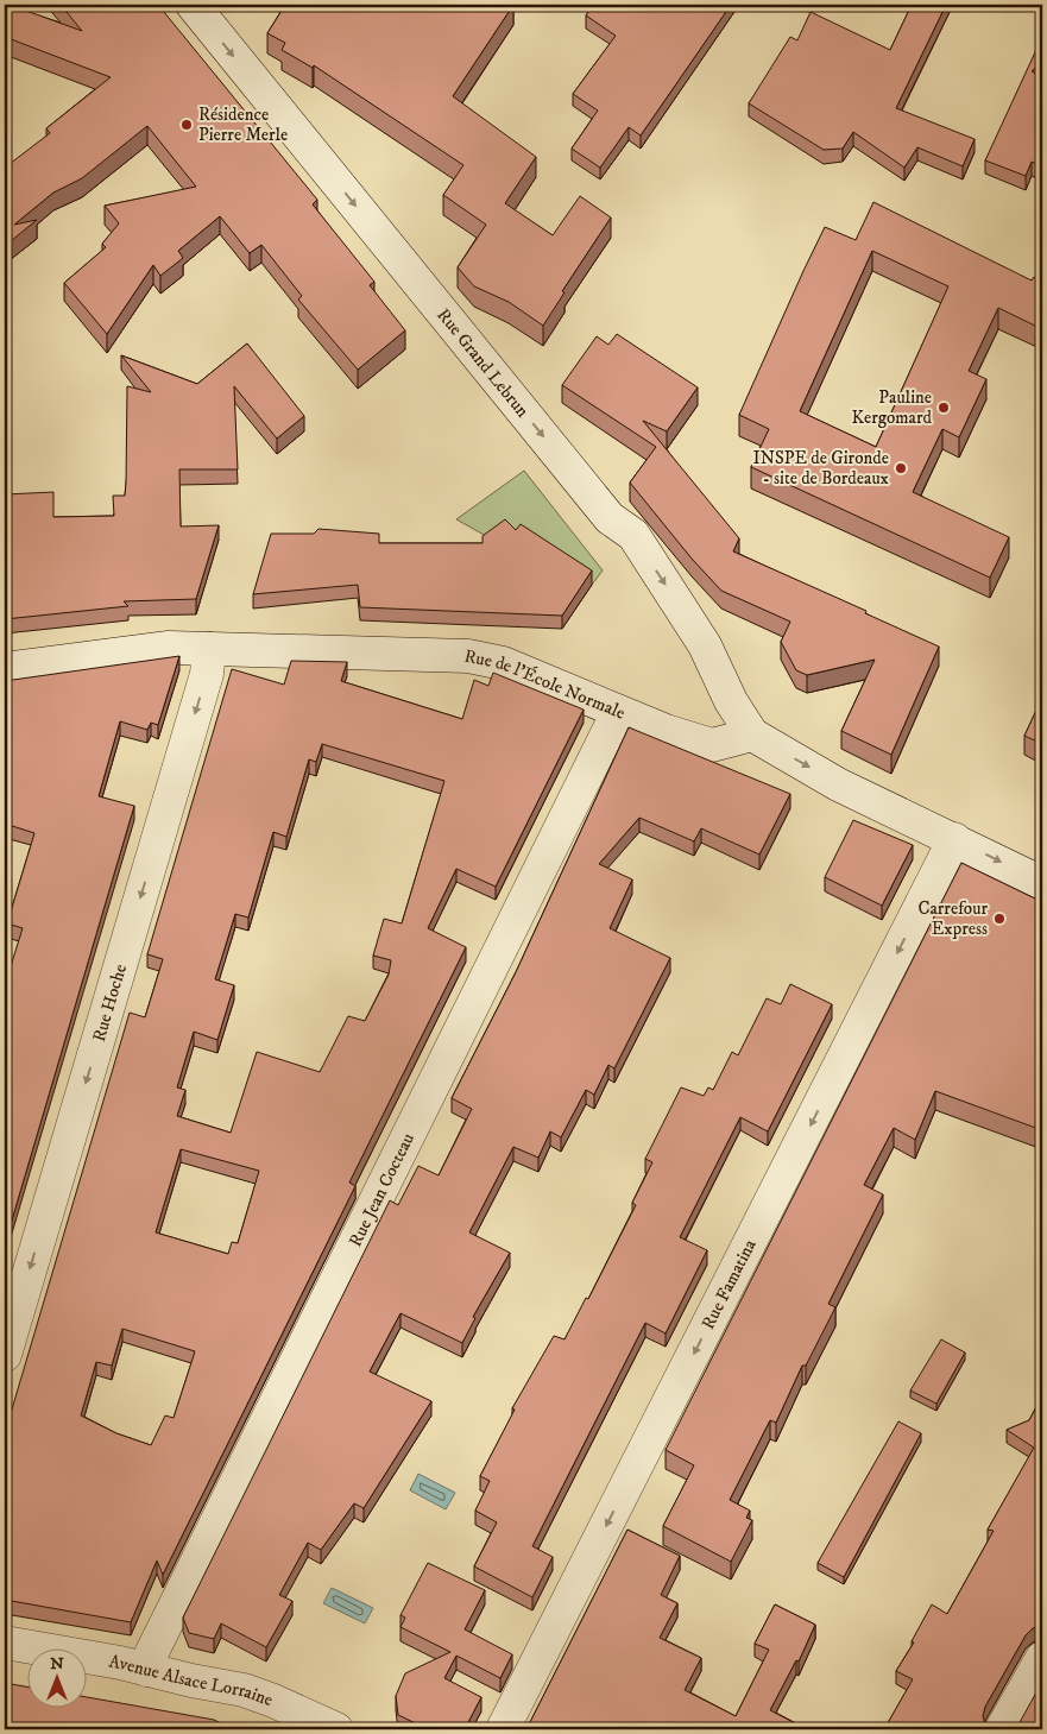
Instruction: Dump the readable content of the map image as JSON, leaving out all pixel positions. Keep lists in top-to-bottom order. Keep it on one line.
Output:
{"streets":{"street":["Rue Grand Lebrun","Rue de l'École Normale","Rue Hoche","Rue Jean Cocteau","Rue Famatina","Avenue Alsace Lorraine"]},"crossings":[["Rue Grand Lebrun","Rue de l'École Normale"],["Rue de l'École Normale","Rue Hoche"],["Rue de l'École Normale","Rue Jean Cocteau"],["Rue Jean Cocteau","Avenue Alsace Lorraine"]],"one_way":["Rue Grand Lebrun","Rue Hoche","Rue Famatina"],"places":["Résidence Pierre Merle","Pauline Kergomard","INSPE de Gironde - site de Bordeaux","Carrefour Express"],"north":"top"}
